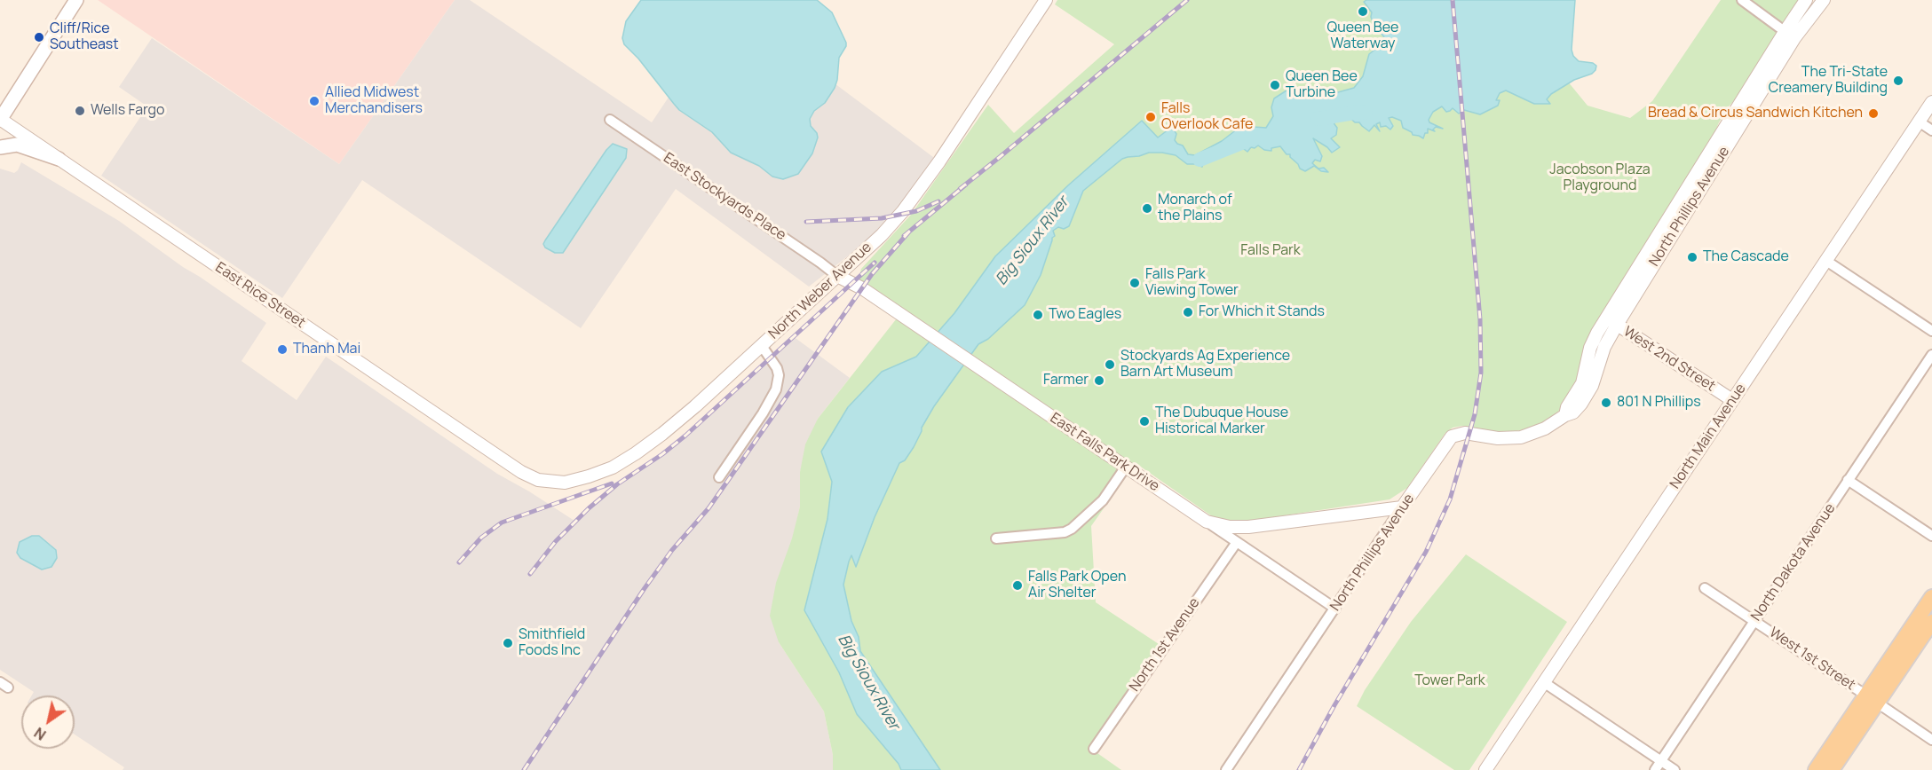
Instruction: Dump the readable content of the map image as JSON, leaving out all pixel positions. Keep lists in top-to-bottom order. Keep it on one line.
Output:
{"streets":{"street":["East Stockyards Place","North Phillips Avenue","North Weber Avenue","East Rice Street","West 2nd Street","North Main Avenue","East Falls Park Drive","North Dakota Avenue","North 1st Avenue","West 1st Street"]},"crossings":[["East Stockyards Place","North Weber Avenue"],["East Stockyards Place","East Falls Park Drive"],["North Phillips Avenue","West 2nd Street"],["North Phillips Avenue","East Falls Park Drive"],["North Weber Avenue","East Rice Street"],["North Weber Avenue","East Falls Park Drive"],["West 2nd Street","North Main Avenue"],["North Dakota Avenue","West 1st Street"]],"water":["Big Sioux River"],"parks":["Jacobson Plaza Playground","Falls Park","Tower Park"],"places":["Queen Bee Waterway","Cliff/Rice Southeast","The Tri-State Creamery Building","Queen Bee Turbine","Allied Midwest Merchandisers","Wells Fargo","Bread & Circus Sandwich Kitchen","Falls Overlook Cafe","Monarch of the Plains","The Cascade","Falls Park Viewing Tower","For Which it Stands","Two Eagles","Thanh Mai","Stockyards Ag Experience Barn Art Museum","Farmer","801 N Phillips","The Dubuque House Historical Marker","Falls Park Open Air Shelter","Smithfield Foods Inc"],"north":"bottom left"}
